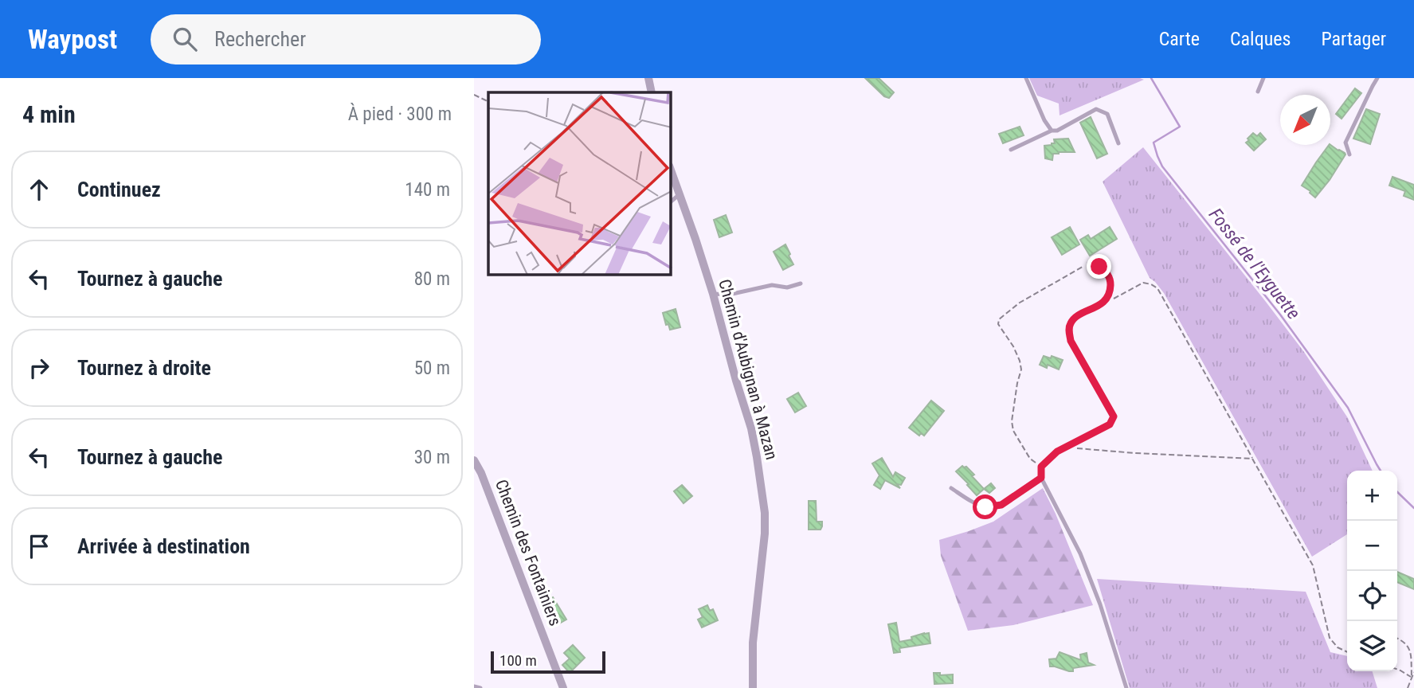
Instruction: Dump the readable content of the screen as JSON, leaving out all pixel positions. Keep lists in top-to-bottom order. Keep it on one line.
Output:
{"streets":{"street":["Chemin d'Aubignan à Mazan","Chemin des Fontainiers"]},"water":["Fossé de l'Eyguette"],"scale_bar":"100 m","north":"bottom left","page":{"header":"Waypost","search":"Rechercher","nav":["Carte","Calques","Partager"],"heading":["4 min","À pied · 300 m"],"list":[["Continuez","140 m"],["Tournez à gauche","80 m"],["Tournez à droite","50 m"],["Tournez à gauche","30 m"],"Arrivée à destination"],"map_buttons":["+","−"],"scale":"100 m"}}
